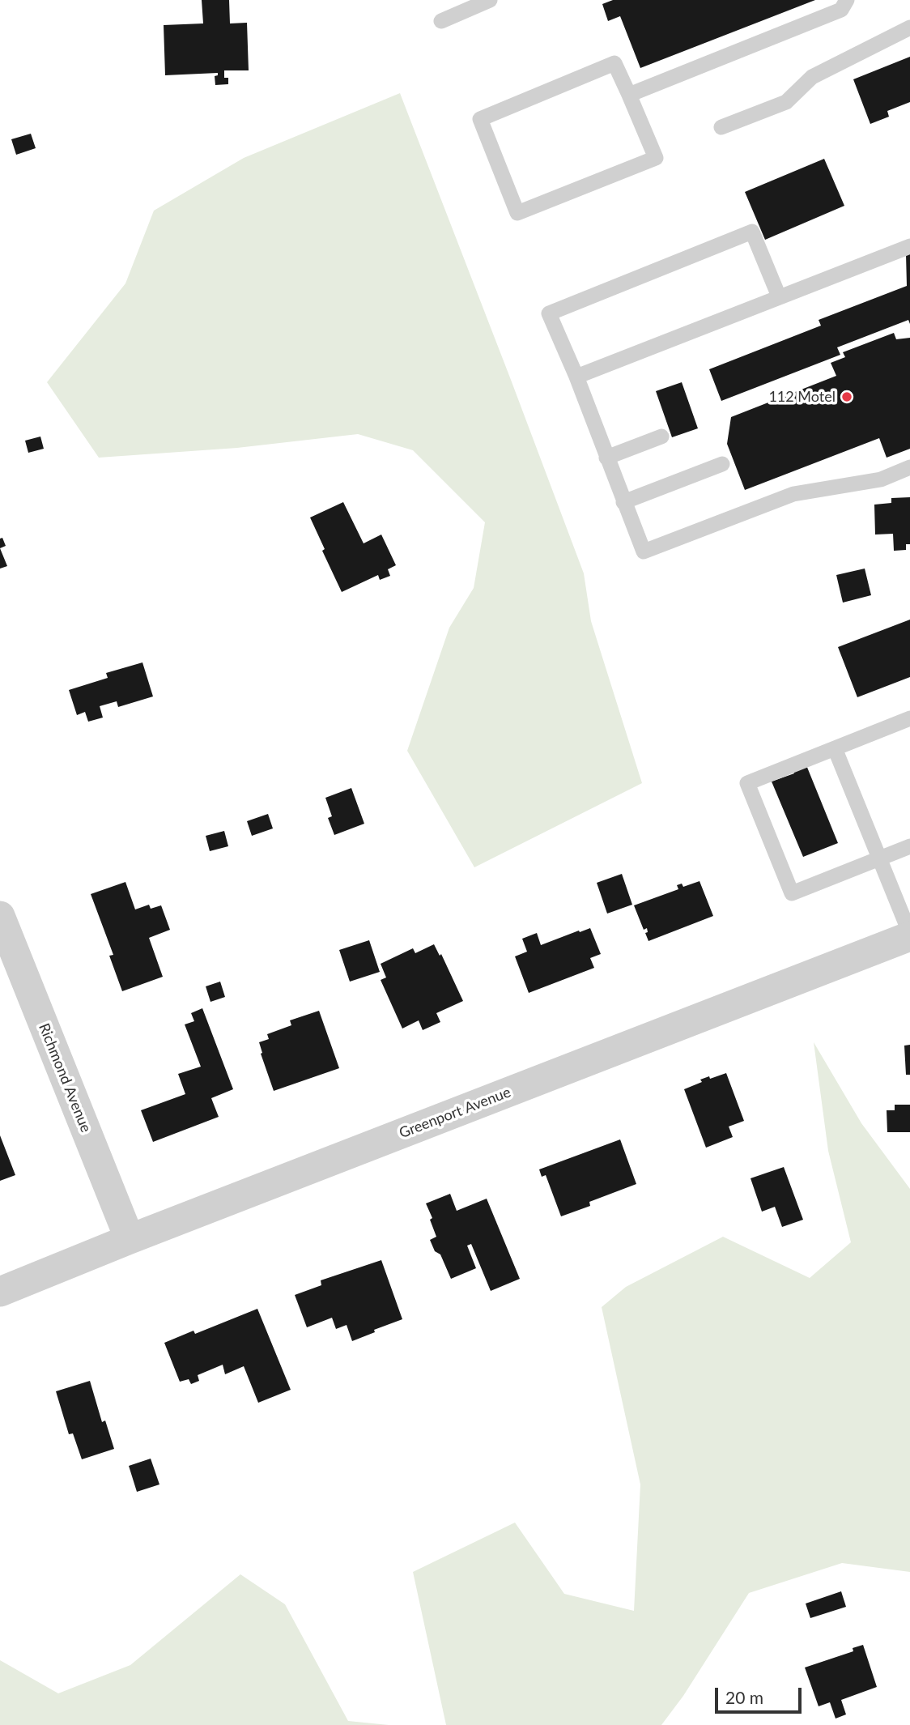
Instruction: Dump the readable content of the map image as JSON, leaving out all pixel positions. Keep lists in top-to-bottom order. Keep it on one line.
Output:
{"streets":{"street":["Richmond Avenue","Greenport Avenue"]},"crossings":[["Richmond Avenue","Greenport Avenue"]],"places":["112 Motel"],"scale_bar":"20 m"}
